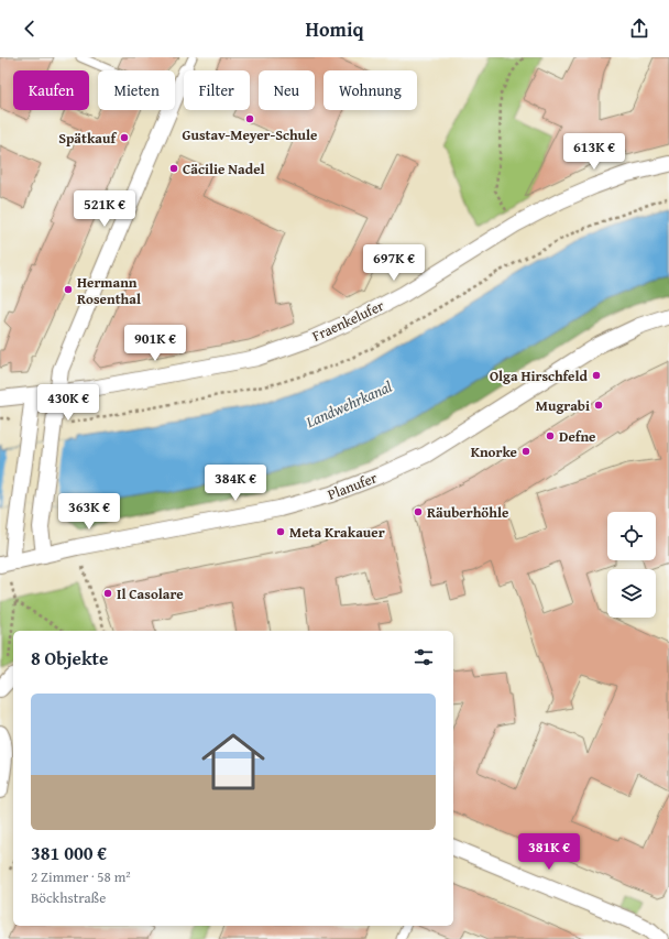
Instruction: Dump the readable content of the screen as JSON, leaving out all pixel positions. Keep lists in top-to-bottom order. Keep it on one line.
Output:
{"streets":{"street":["Fraenkelufer","Planufer"]},"water":["Landwehrkanal"],"places":["Gustav-Meyer-Schule","Spätkauf","Cäcilie Nadel","Hermann Rosenthal","Olga Hirschfeld","Mugrabi","Defne","Knorke","Räuberhöhle","Meta Krakauer","Il Casolare"],"page":{"header":"Homiq","chip":["Kaufen","Mieten","Filter","Neu","Wohnung"],"price":["613K €","521K €","697K €","901K €","430K €","384K €","363K €","381K €"],"heading":"8 Objekte","list":[{"name":"381 000 €","note":"2 Zimmer · 58 m² · Böckhstraße"}]}}
